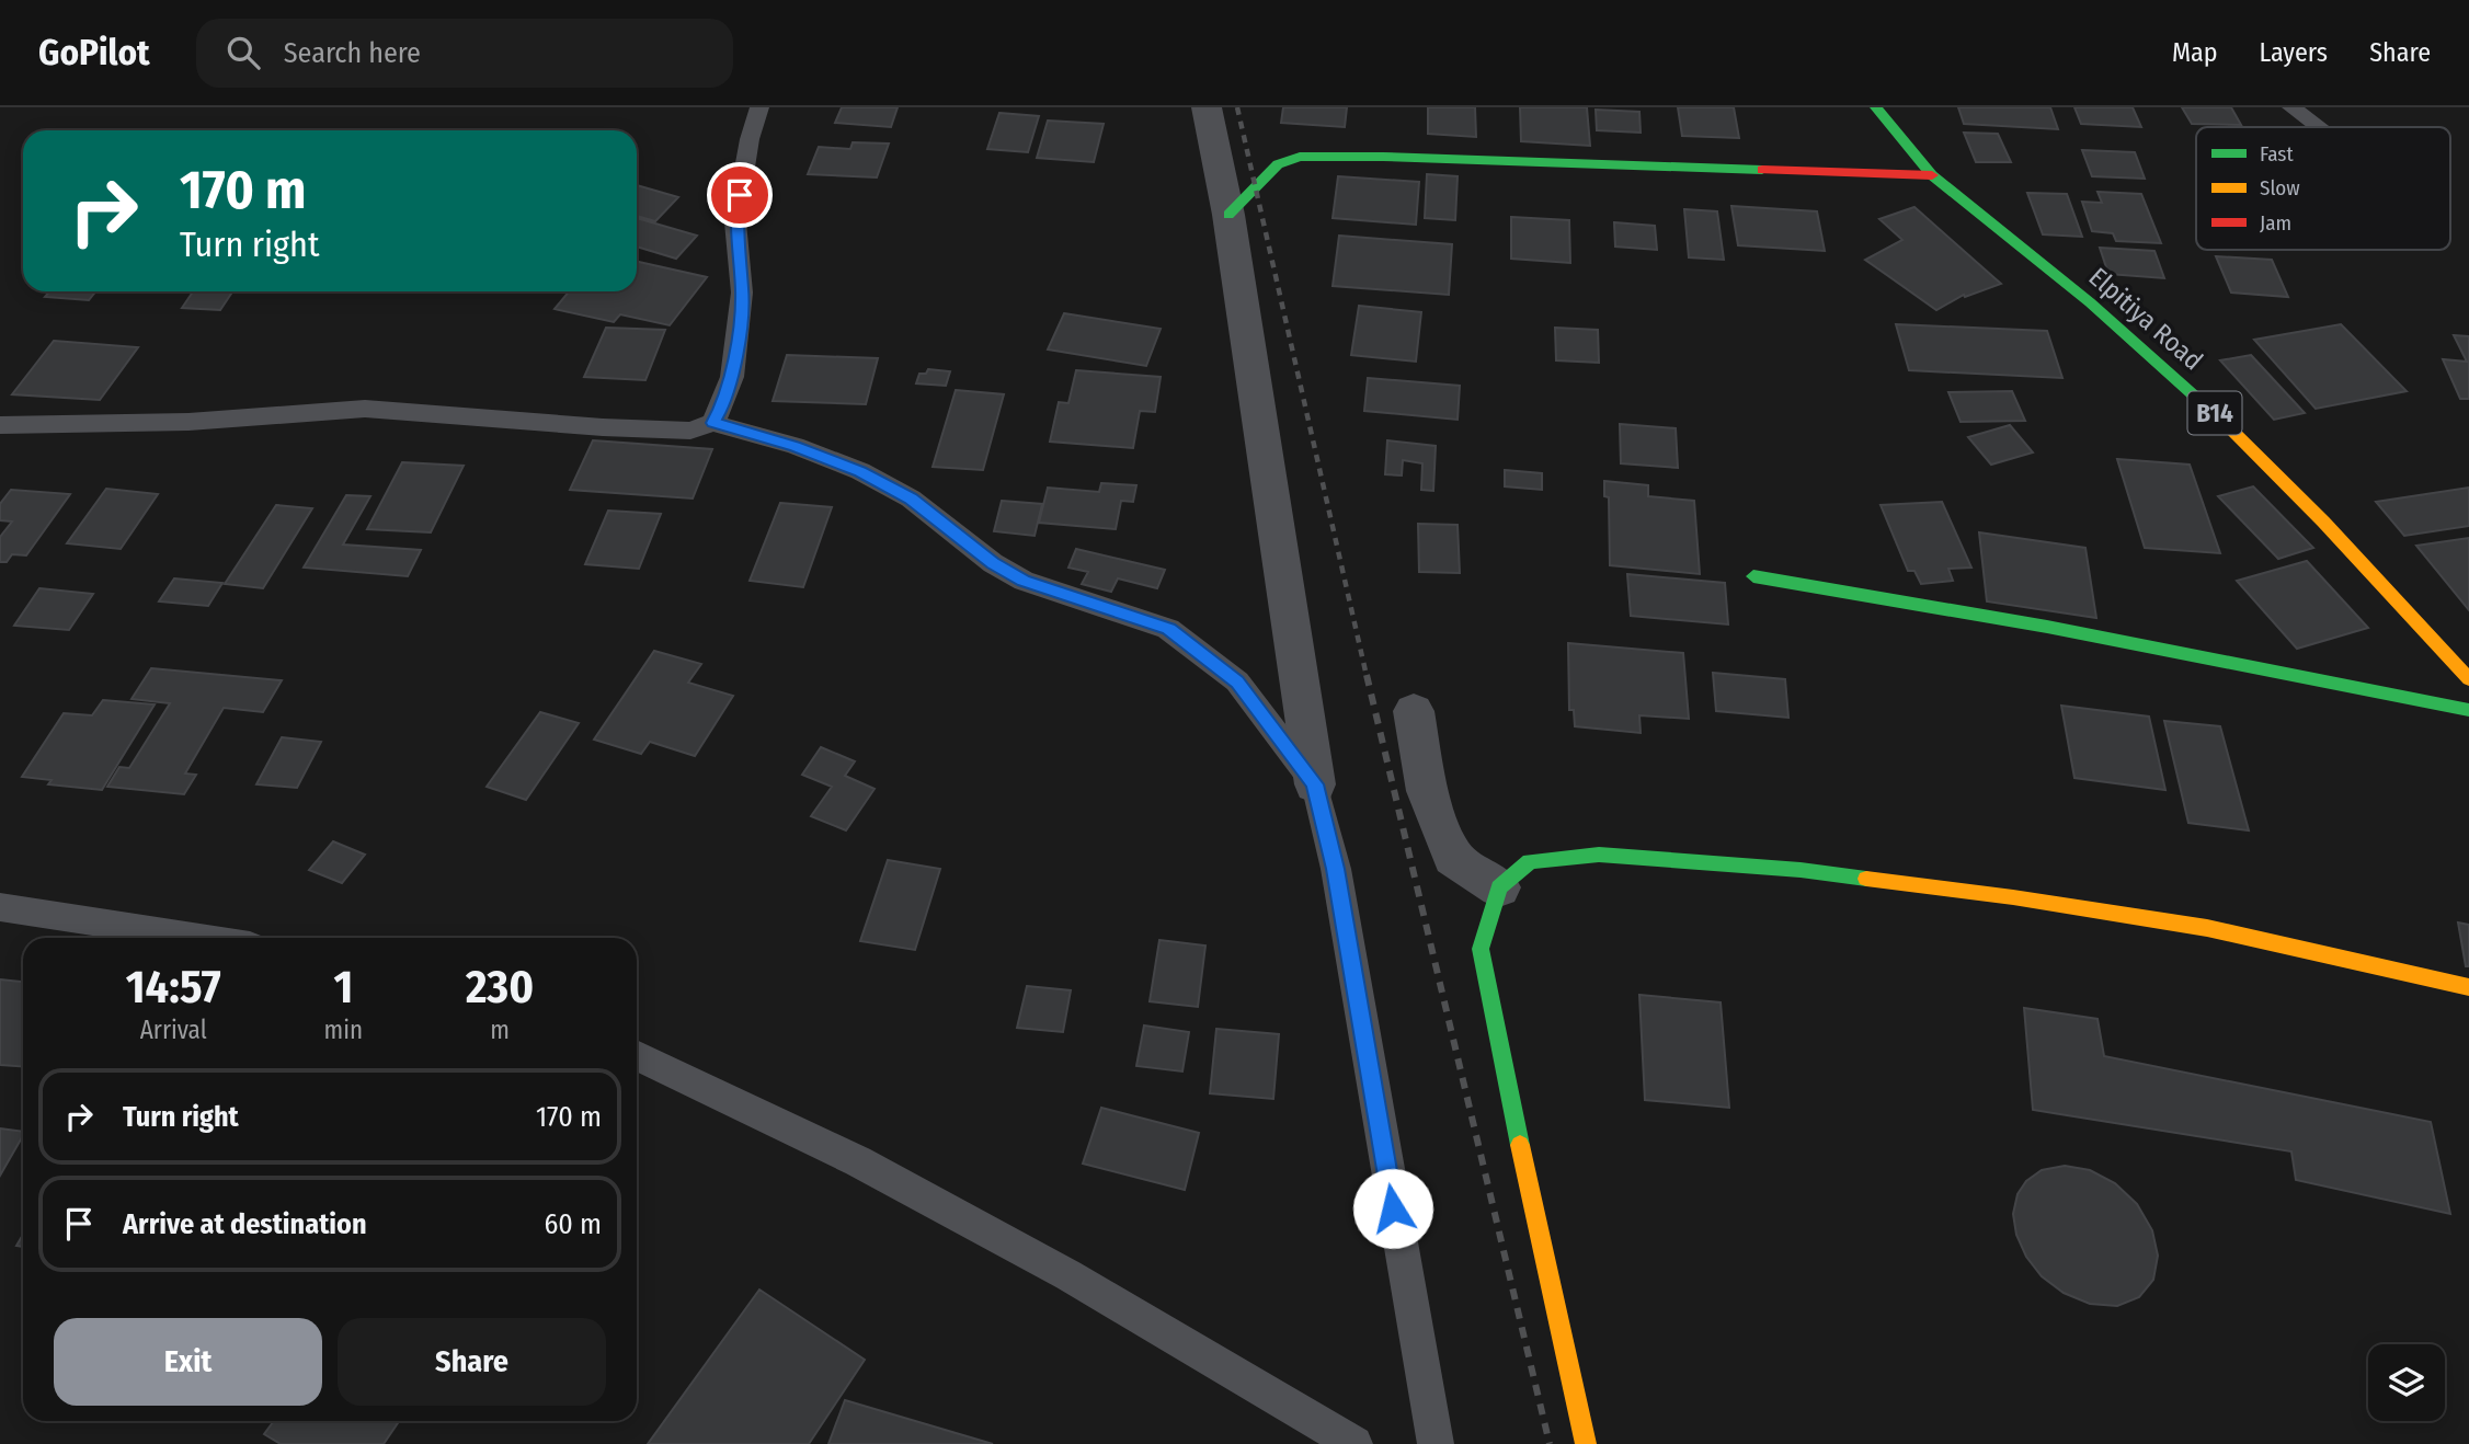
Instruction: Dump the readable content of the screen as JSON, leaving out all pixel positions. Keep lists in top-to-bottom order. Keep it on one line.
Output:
{"streets":{"street":["Elpitiya Road","B14"]},"legend":["Fast","Slow","Jam"],"page":{"header":"GoPilot","search":"Search here","nav":["Map","Layers","Share"],"turn":["170 m","Turn right"],"eta":["14:57","Arrival","1","min","230","m"],"list":[{"name":"Turn right","value":"170 m"},{"name":"Arrive at destination","value":"60 m"}],"buttons":["Exit","Share"]}}
